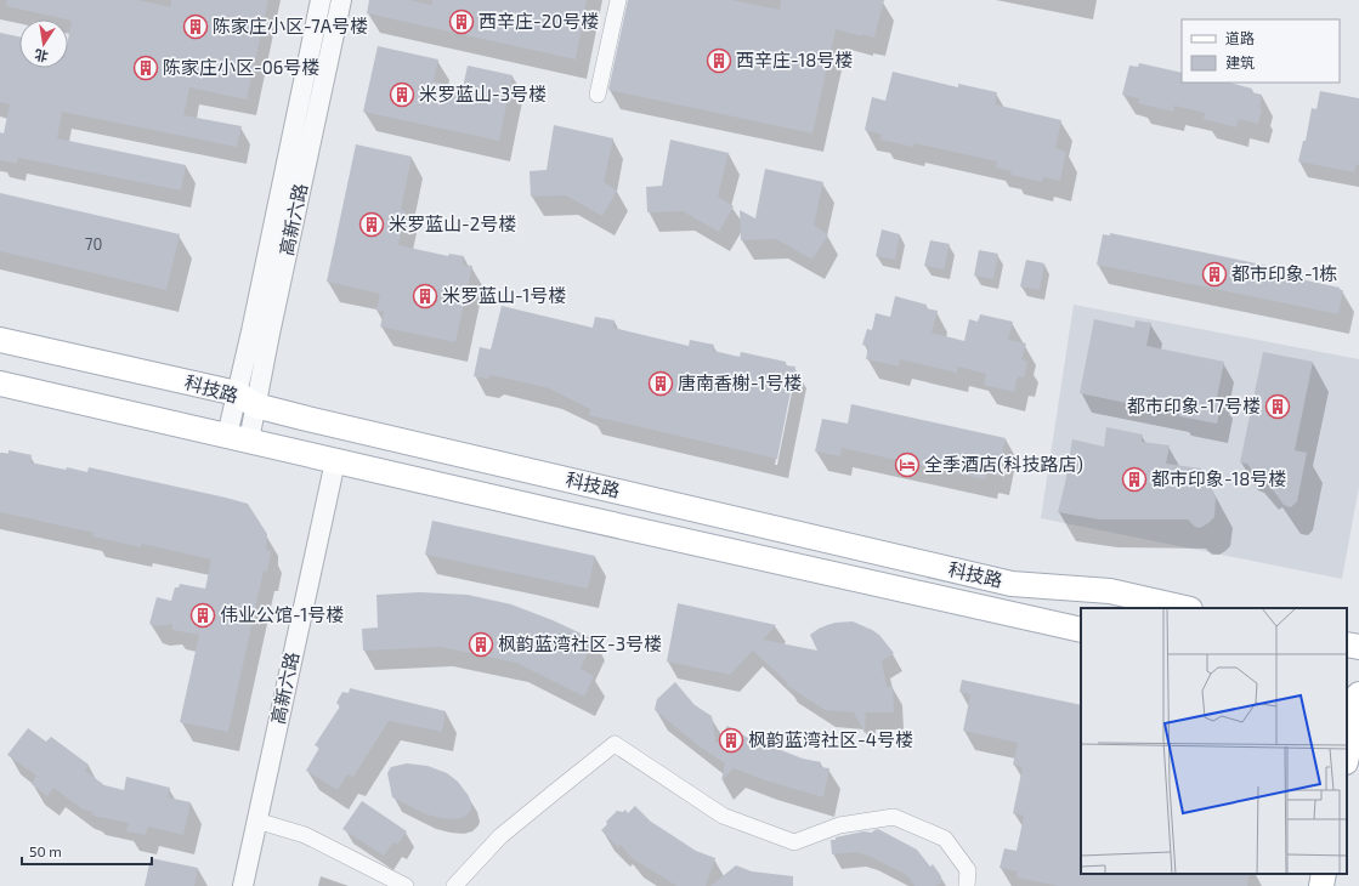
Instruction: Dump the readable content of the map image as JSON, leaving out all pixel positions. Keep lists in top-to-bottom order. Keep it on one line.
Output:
{"streets":{"main road":["科技路"],"street":["高新六路"]},"crossings":[["高新六路","科技路"]],"places":{"building":["西辛庄-20号楼","陈家庄小区-7A号楼","西辛庄-18号楼","陈家庄小区-06号楼","米罗蓝山-3号楼","米罗蓝山-2号楼","都市印象-1栋","米罗蓝山-1号楼","唐南香榭-1号楼","都市印象-17号楼","都市印象-18号楼","伟业公馆-1号楼","枫韵蓝湾社区-3号楼","枫韵蓝湾社区-4号楼"],"hotel":["全季酒店(科技路店)"]},"house_numbers":["70"],"legend":["道路","建筑"],"scale_bar":"50 m","north":"bottom"}
